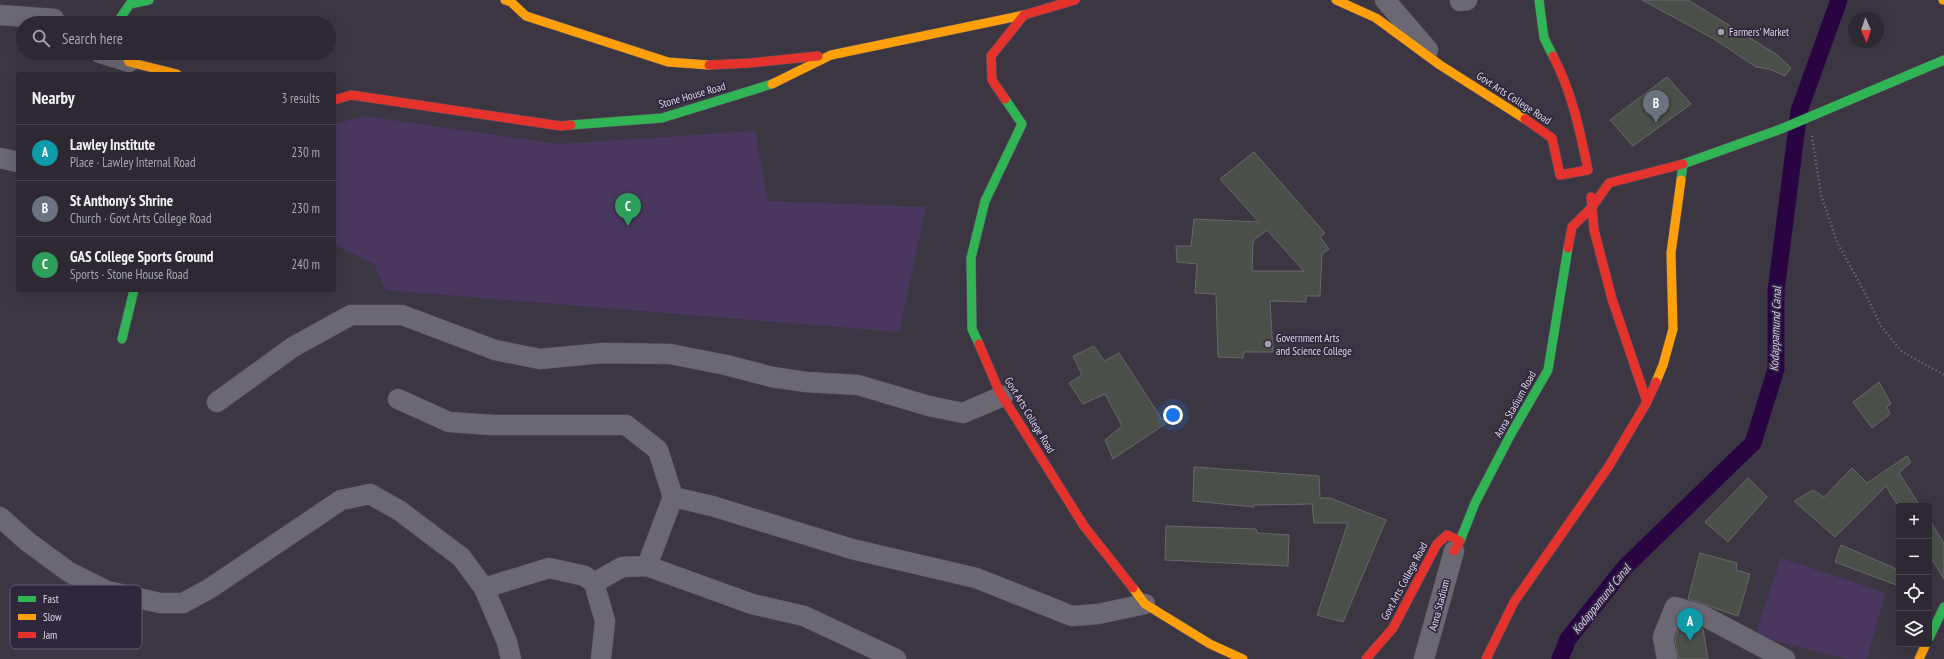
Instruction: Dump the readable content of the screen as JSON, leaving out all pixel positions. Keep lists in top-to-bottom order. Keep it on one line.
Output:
{"streets":{"street":["Stone House Road","Govt Arts College Road","Anna Stadium Road","Anna Stadium"]},"crossings":[["Stone House Road","Govt Arts College Road"],["Govt Arts College Road","Anna Stadium Road"],["Govt Arts College Road","Anna Stadium"],["Anna Stadium Road","Anna Stadium"]],"water":["Kodappamund Canal"],"places":["Farmers' Market","Government Arts and Science College"],"legend":["Fast","Slow","Jam"],"north":"bottom","page":{"search":"Search here","heading":["Nearby","3 results"],"pins":["B","C","A"],"list":[{"mark":"A","name":"Lawley Institute","note":"Place · Lawley Internal Road","value":"230 m"},{"mark":"B","name":"St Anthony's Shrine","note":"Church · Govt Arts College Road","value":"230 m"},{"mark":"C","name":"GAS College Sports Ground","note":"Sports · Stone House Road","value":"240 m"}],"map_buttons":["+","−"]}}
